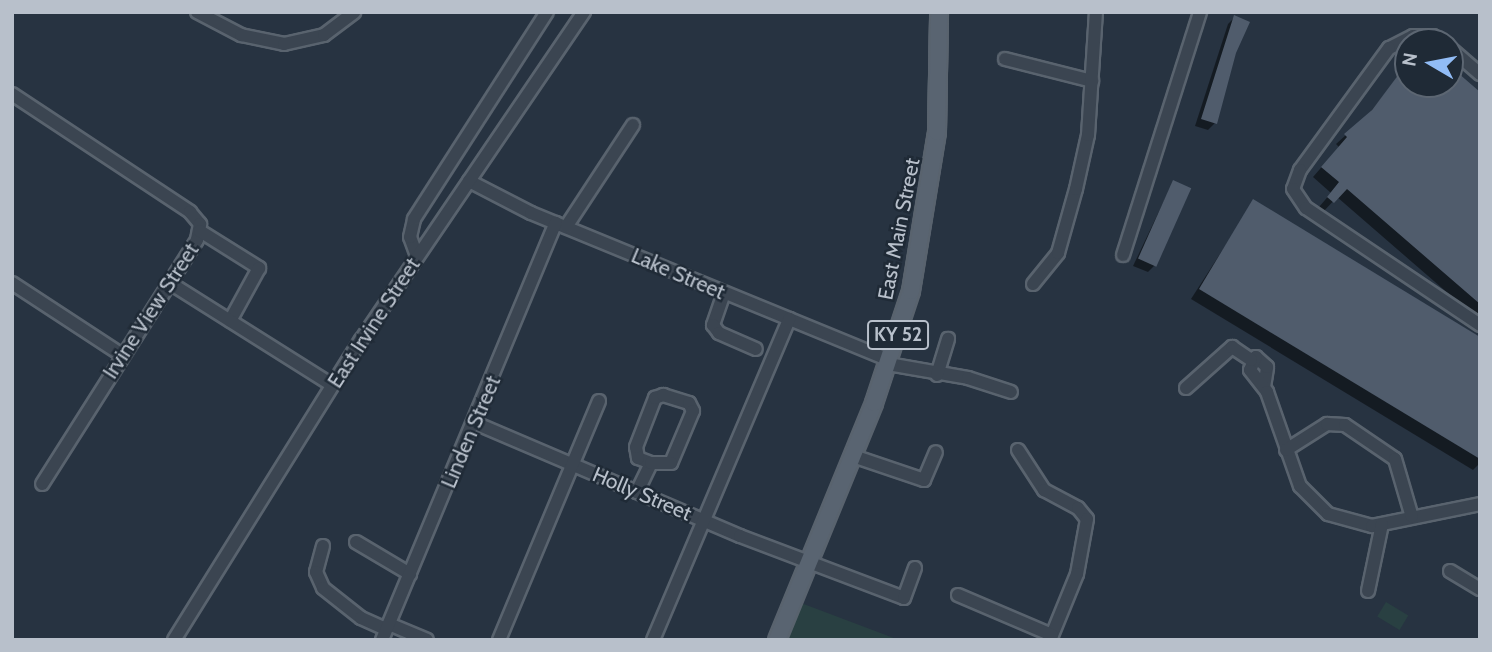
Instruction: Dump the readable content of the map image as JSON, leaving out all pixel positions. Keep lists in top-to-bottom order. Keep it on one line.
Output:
{"streets":{"main road":["East Main Street","KY 52"],"street":["Lake Street","Irvine View Street","East Irvine Street","Linden Street","Holly Street"]},"crossings":[["East Main Street","Lake Street"],["East Main Street","Holly Street"],["Lake Street","East Irvine Street"],["Lake Street","Linden Street"],["Linden Street","Holly Street"]],"north":"left"}
